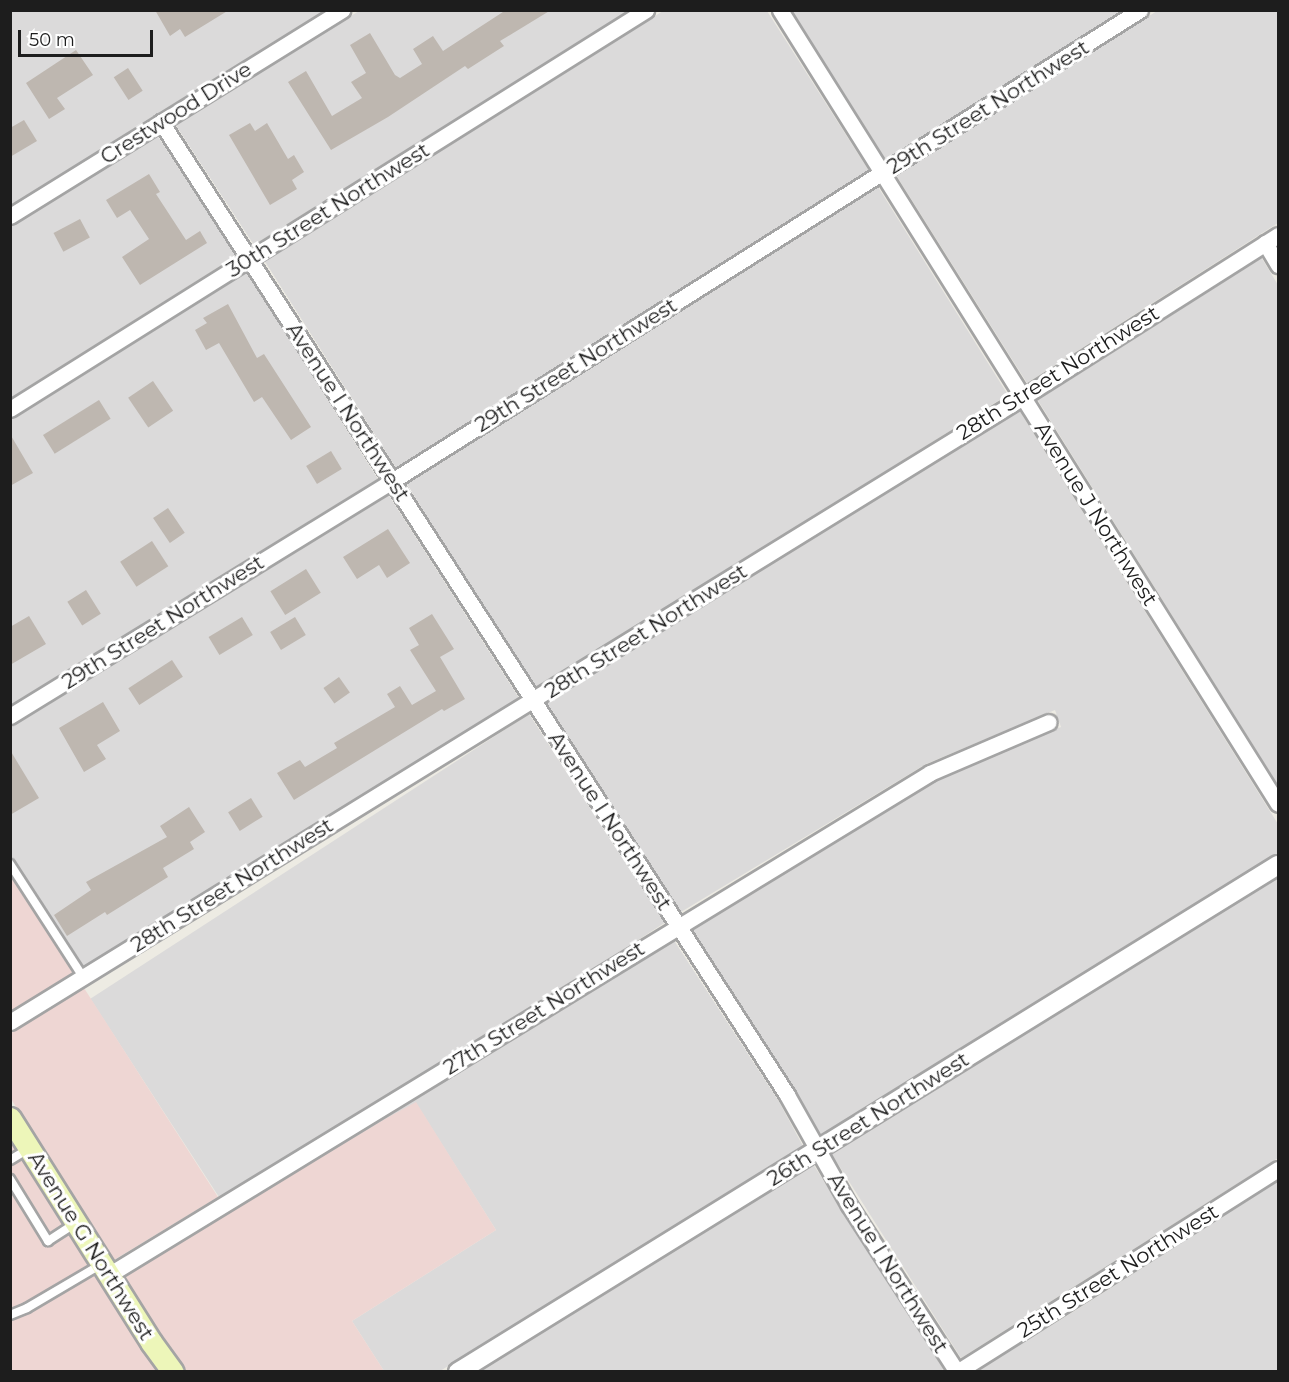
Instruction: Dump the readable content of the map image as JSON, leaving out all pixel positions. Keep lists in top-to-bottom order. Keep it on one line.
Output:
{"streets":{"main road":["Avenue G Northwest"],"street":["29th Street Northwest","Crestwood Drive","30th Street Northwest","28th Street Northwest","Avenue I Northwest","Avenue J Northwest","27th Street Northwest","26th Street Northwest","25th Street Northwest"]},"crossings":[["29th Street Northwest","Avenue I Northwest"],["29th Street Northwest","Avenue J Northwest"],["Crestwood Drive","Avenue I Northwest"],["30th Street Northwest","Avenue I Northwest"],["28th Street Northwest","Avenue I Northwest"],["28th Street Northwest","Avenue J Northwest"],["Avenue I Northwest","27th Street Northwest"],["Avenue I Northwest","26th Street Northwest"],["Avenue I Northwest","25th Street Northwest"],["27th Street Northwest","Avenue G Northwest"]],"scale_bar":"50 m"}
